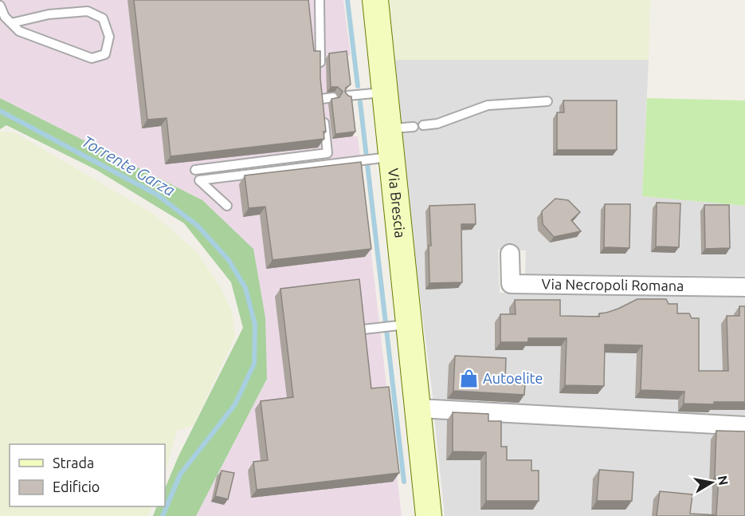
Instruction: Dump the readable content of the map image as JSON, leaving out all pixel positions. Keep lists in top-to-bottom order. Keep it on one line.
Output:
{"streets":{"main road":["Via Brescia"],"street":["Via Necropoli Romana"]},"water":["Torrente Garza"],"places":{"shop":["Autoelite"]},"legend":["Strada","Edificio"],"north":"right"}
